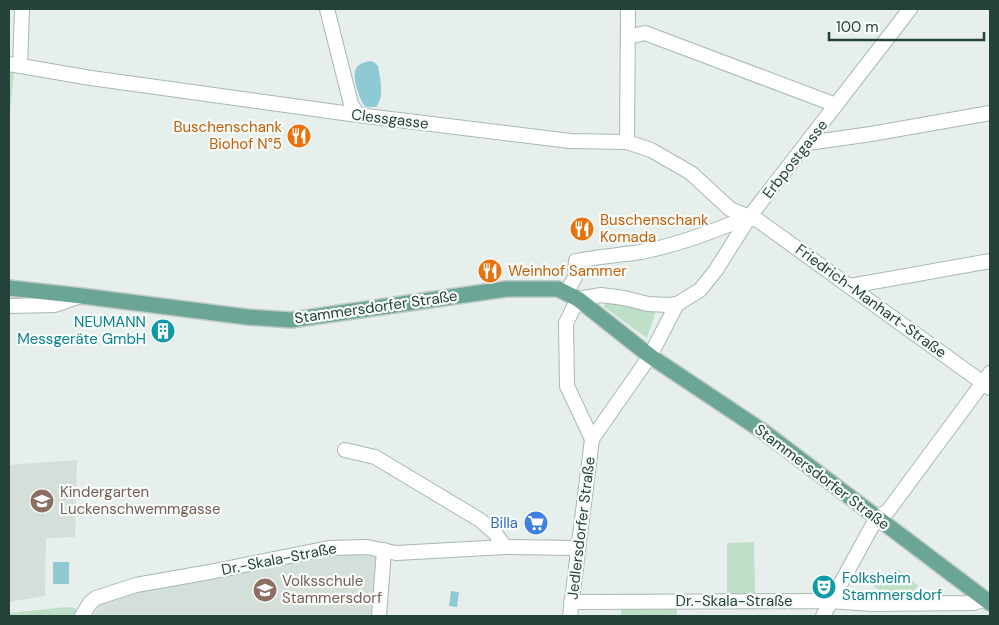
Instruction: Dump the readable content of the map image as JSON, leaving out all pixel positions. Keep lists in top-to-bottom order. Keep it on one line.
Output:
{"streets":{"main road":["Stammersdorfer Straße"],"street":["Clessgasse","Erbpostgasse","Friedrich-Manhart-Straße","Jedlersdorfer Straße","Dr.-Skala-Straße"]},"crossings":[["Clessgasse","Erbpostgasse"],["Clessgasse","Friedrich-Manhart-Straße"],["Erbpostgasse","Friedrich-Manhart-Straße"],["Stammersdorfer Straße","Dr.-Skala-Straße"],["Jedlersdorfer Straße","Dr.-Skala-Straße"]],"places":{"restaurant":["Buschenschank Biohof N°5","Buschenschank Komada","Weinhof Sammer"],"building":["NEUMANN Messgeräte GmbH"],"school or university":["Kindergarten Luckenschwemmgasse","Volksschule Stammersdorf"],"supermarket":["Billa"],"theatre":["Folksheim Stammersdorf"]},"scale_bar":"100 m"}
